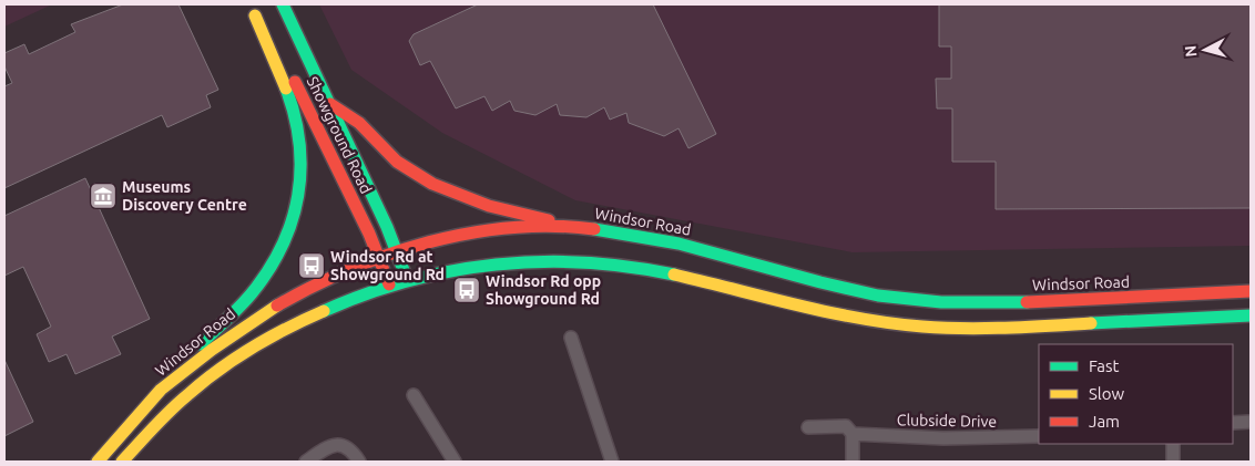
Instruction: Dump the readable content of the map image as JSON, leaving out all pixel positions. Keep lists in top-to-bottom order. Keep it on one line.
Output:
{"streets":{"main road":["Showground Road","Windsor Road"],"street":["Clubside Drive"]},"crossings":[["Showground Road","Windsor Road"]],"places":{"museum":["Museums Discovery Centre"],"bus stop":["Windsor Rd at Showground Rd","Windsor Rd opp Showground Rd"]},"legend":["Fast","Slow","Jam"],"north":"left"}
